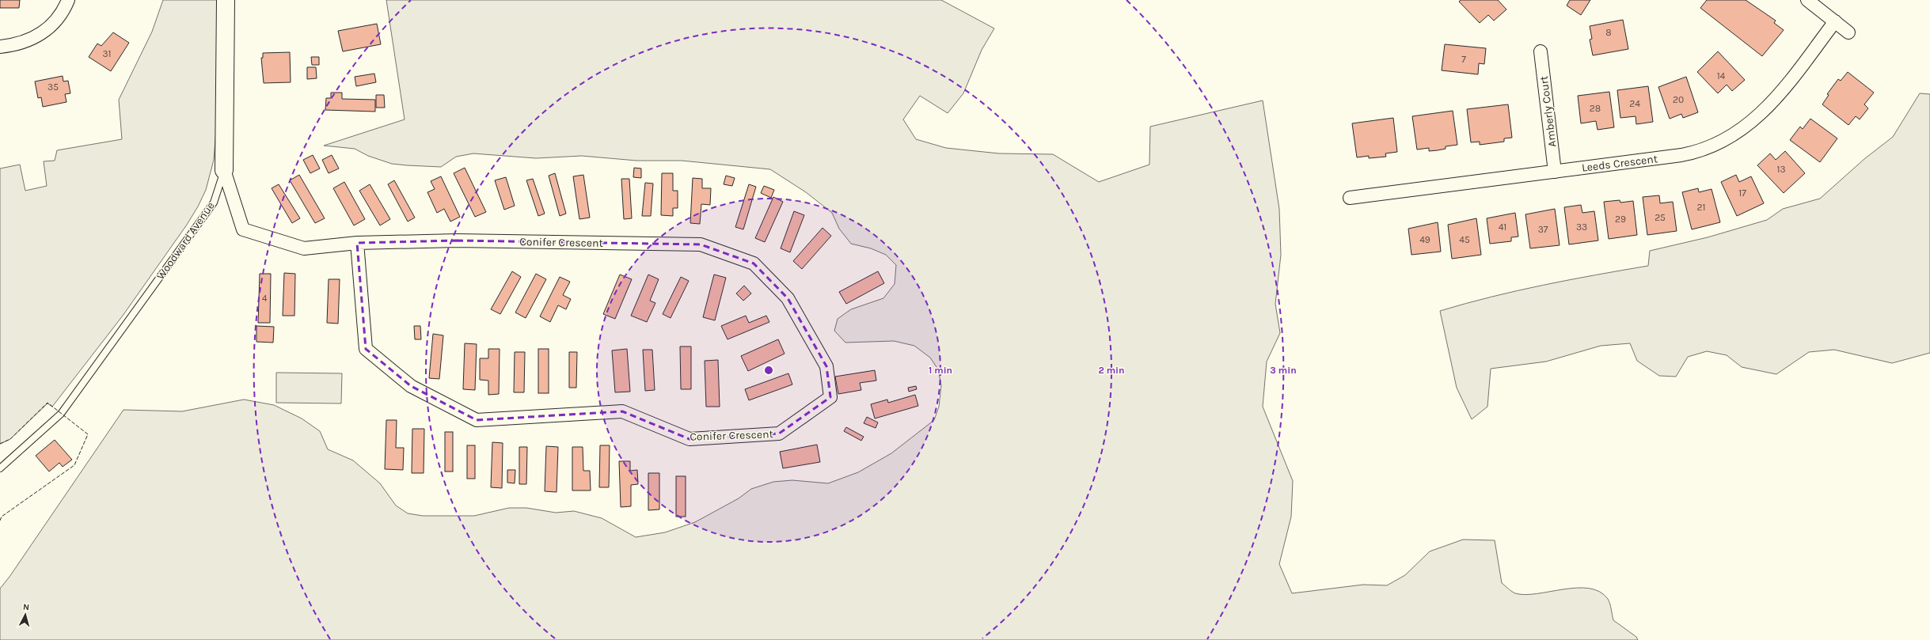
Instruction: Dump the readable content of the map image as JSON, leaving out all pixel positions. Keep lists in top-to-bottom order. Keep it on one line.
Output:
{"streets":{"street":["Amberly Court","Leeds Crescent","Woodward Avenue","Conifer Crescent"]},"crossings":[["Amberly Court","Leeds Crescent"],["Woodward Avenue","Conifer Crescent"]],"house_numbers":["8","31","7","14","35","20","24","28","13","17","21","25","29","41","33","37","49","45","4"],"north":"top","rings":["1 min","2 min","3 min"]}
